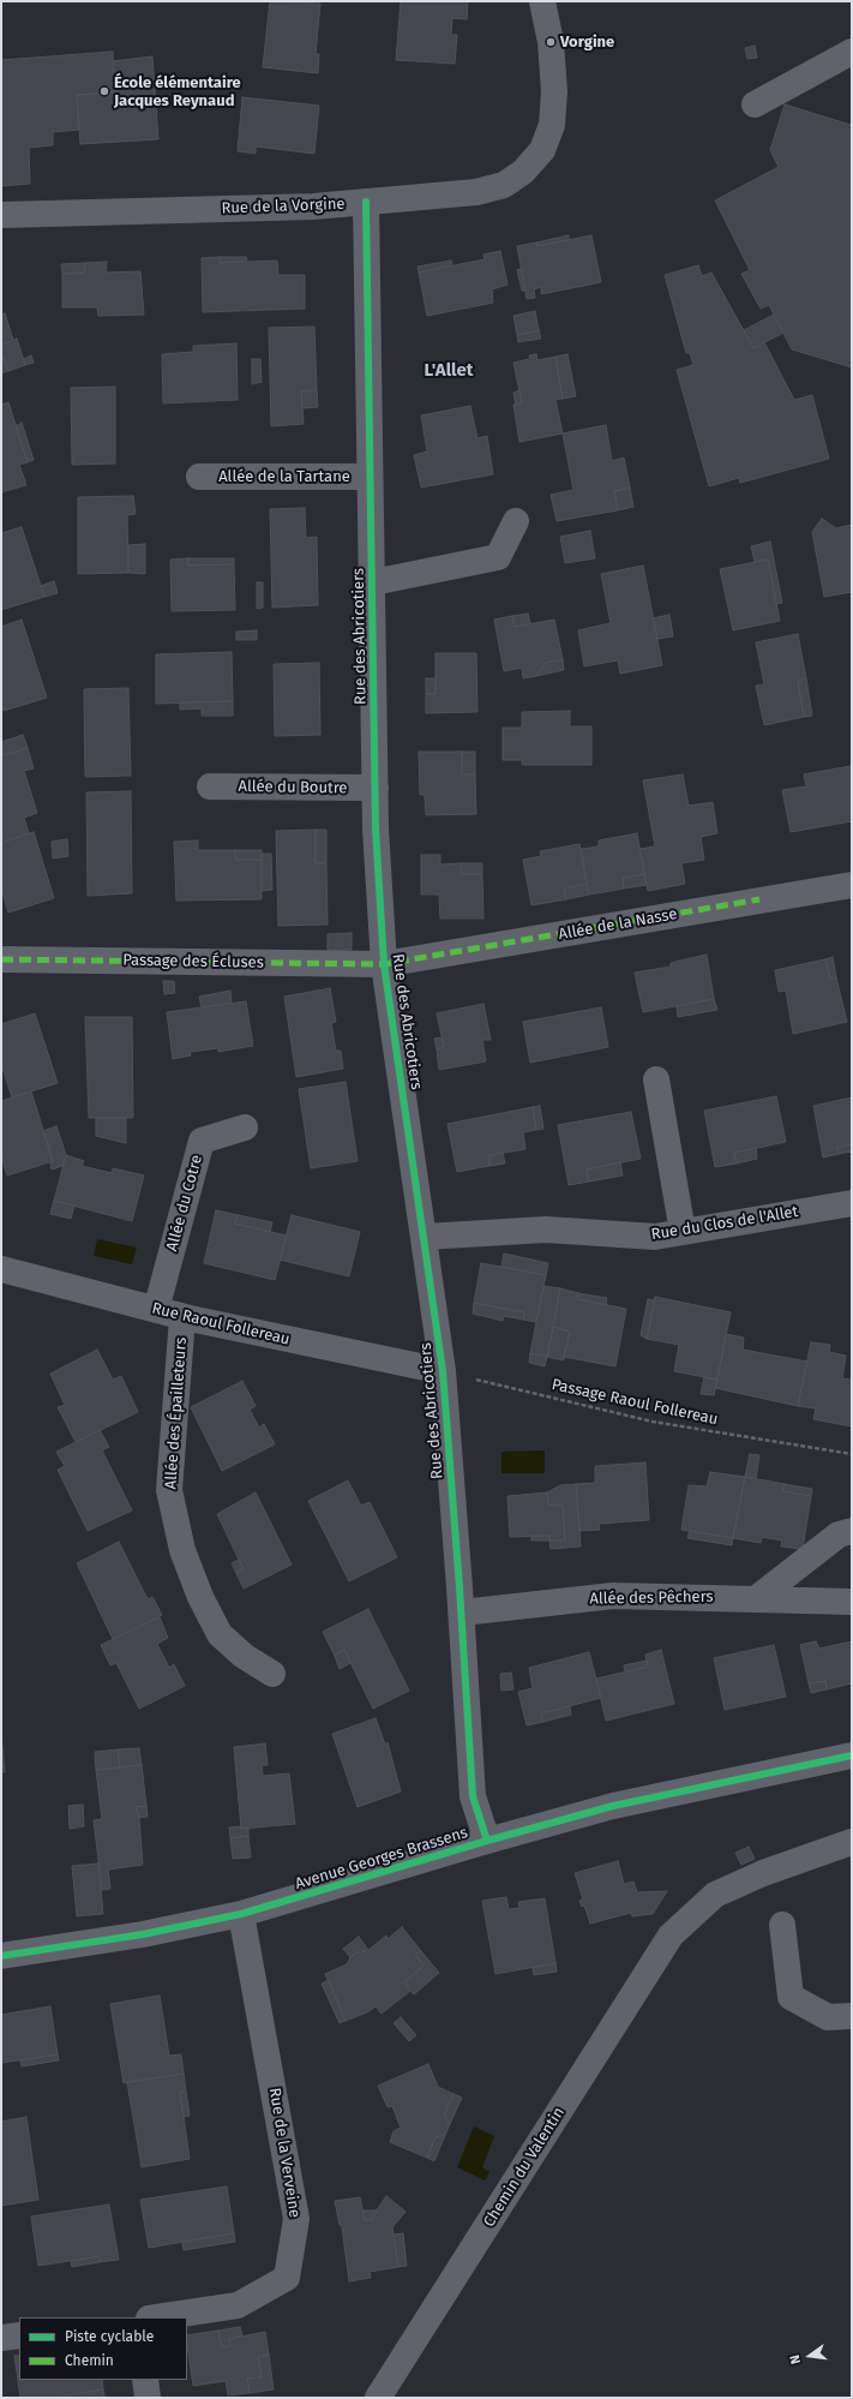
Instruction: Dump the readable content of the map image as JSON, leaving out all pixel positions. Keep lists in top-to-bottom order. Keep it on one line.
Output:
{"streets":{"street":["Rue de la Vorgine","Allée de la Tartane","Rue des Abricotiers","Allée du Boutre","Allée de la Nasse","Passage des Écluses","Allée du Cotre","Rue du Clos de l'Allet","Rue Raoul Follereau","Allée des Épailleteurs","Allée des Pêchers","Avenue Georges Brassens","Rue de la Verveine","Chemin du Valentin"],"path":["Passage Raoul Follereau"]},"crossings":[["Rue de la Vorgine","Rue des Abricotiers"],["Allée de la Tartane","Rue des Abricotiers"],["Rue des Abricotiers","Allée du Boutre"],["Rue des Abricotiers","Allée de la Nasse"],["Rue des Abricotiers","Passage des Écluses"],["Rue des Abricotiers","Rue du Clos de l'Allet"],["Rue des Abricotiers","Rue Raoul Follereau"],["Rue des Abricotiers","Passage Raoul Follereau"],["Rue des Abricotiers","Allée des Pêchers"],["Rue des Abricotiers","Avenue Georges Brassens"],["Allée de la Nasse","Passage des Écluses"],["Allée du Cotre","Rue Raoul Follereau"],["Rue Raoul Follereau","Passage Raoul Follereau"],["Rue Raoul Follereau","Allée des Épailleteurs"],["Avenue Georges Brassens","Rue de la Verveine"]],"districts":["L'Allet"],"places":["Vorgine","École élémentaire Jacques Reynaud"],"legend":["Piste cyclable","Chemin"],"north":"left"}
